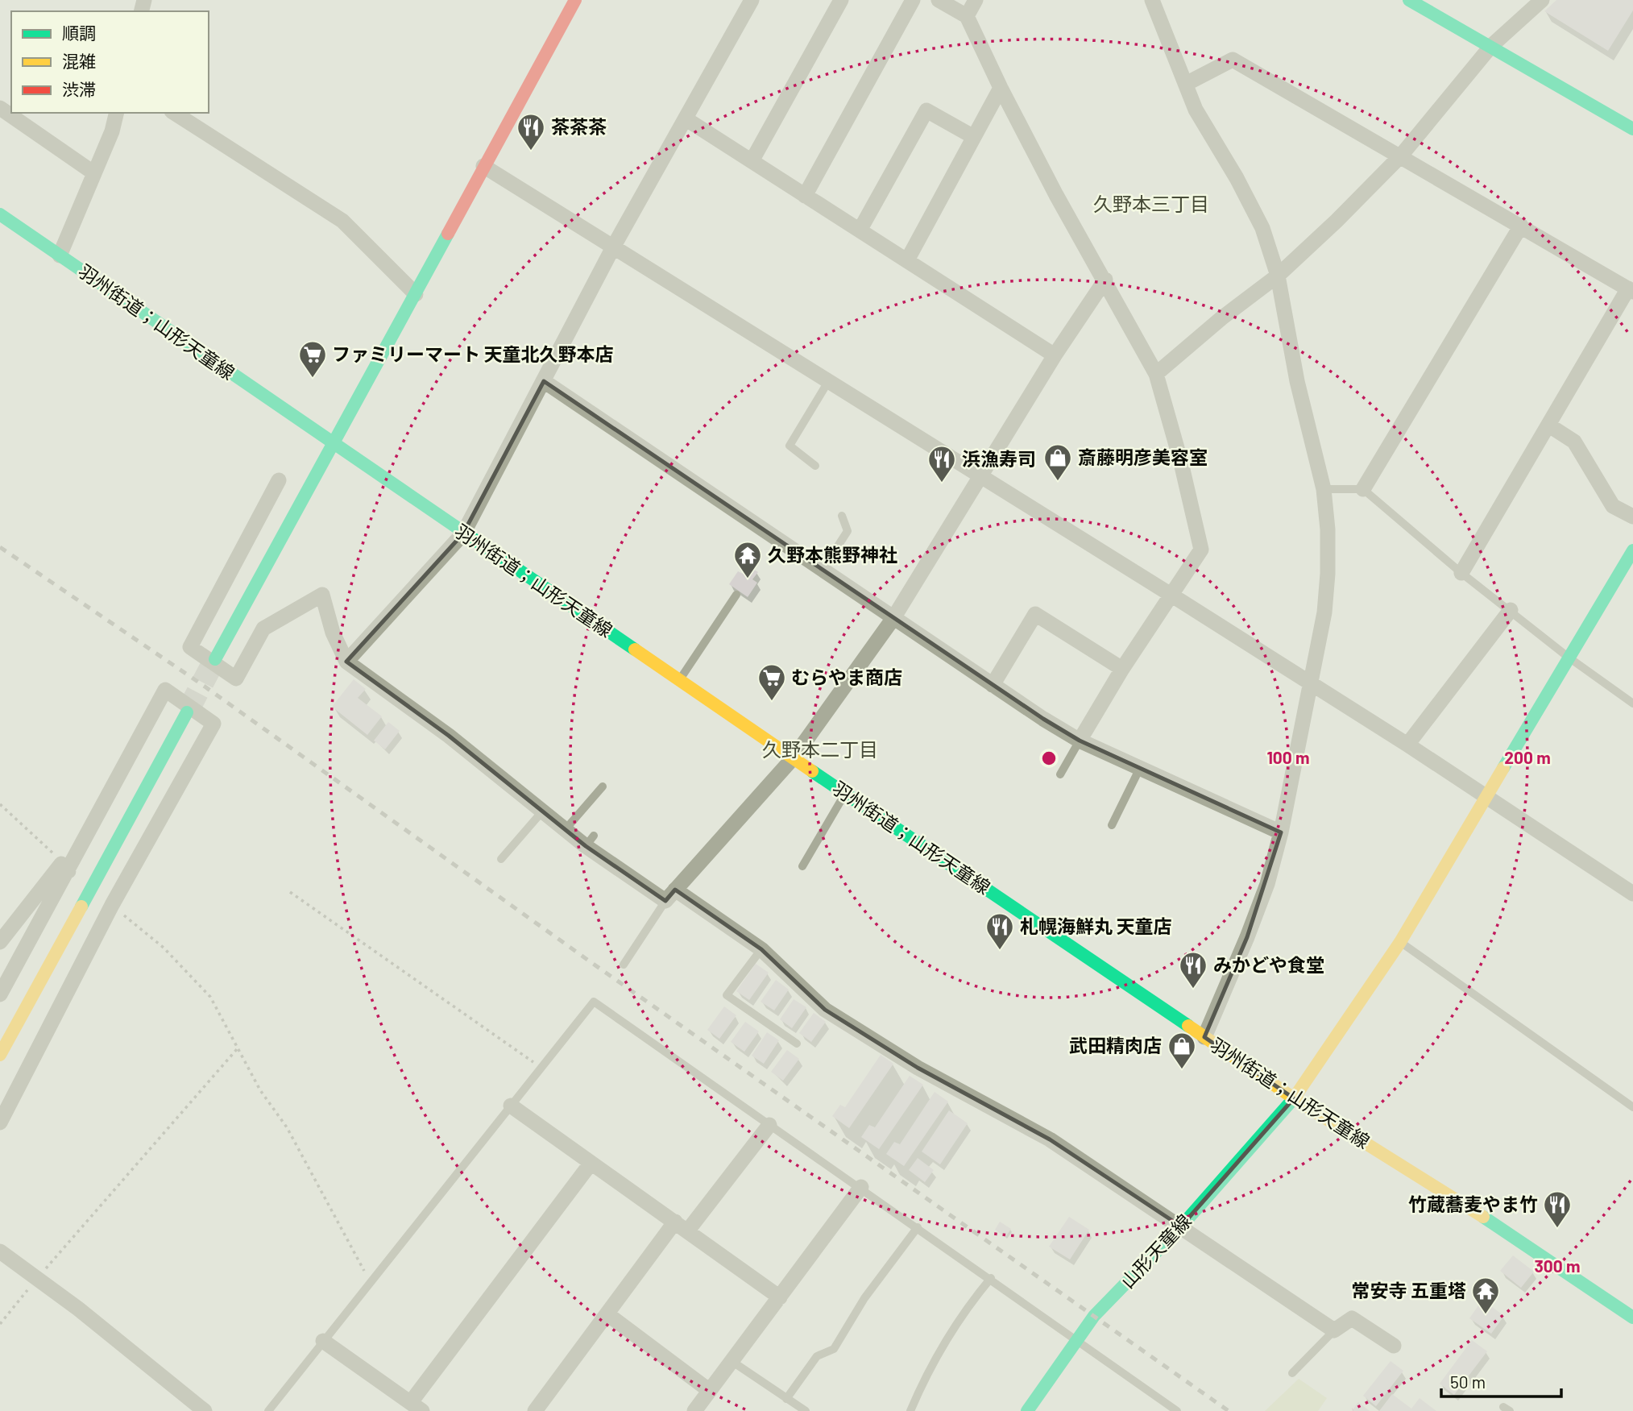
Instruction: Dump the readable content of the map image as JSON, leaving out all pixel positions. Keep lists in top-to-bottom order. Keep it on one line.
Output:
{"streets":{"main road":["羽州街道；山形天童線","山形天童線"]},"crossings":[["羽州街道；山形天童線","山形天童線"]],"districts":["久野本三丁目","久野本二丁目"],"places":{"restaurant":["茶茶茶","浜漁寿司","札幌海鮮丸 天童店","みかどや食堂","竹蔵蕎麦やま竹"],"supermarket":["ファミリーマート 天童北久野本店","むらやま商店"],"shop":["斎藤明彦美容室","武田精肉店"],"temple":["久野本熊野神社","常安寺 五重塔"]},"legend":["順調","混雑","渋滞"],"scale_bar":"50 m","rings":["100 m","200 m","300 m"]}
